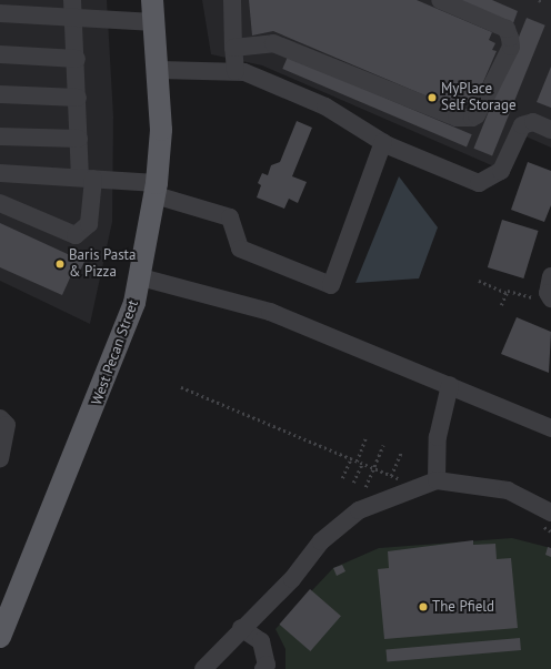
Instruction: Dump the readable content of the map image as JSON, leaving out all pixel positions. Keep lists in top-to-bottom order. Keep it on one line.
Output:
{"streets":{"main road":["West Pecan Street"]},"places":["MyPlace Self Storage","Baris Pasta & Pizza","The Pfield"]}
